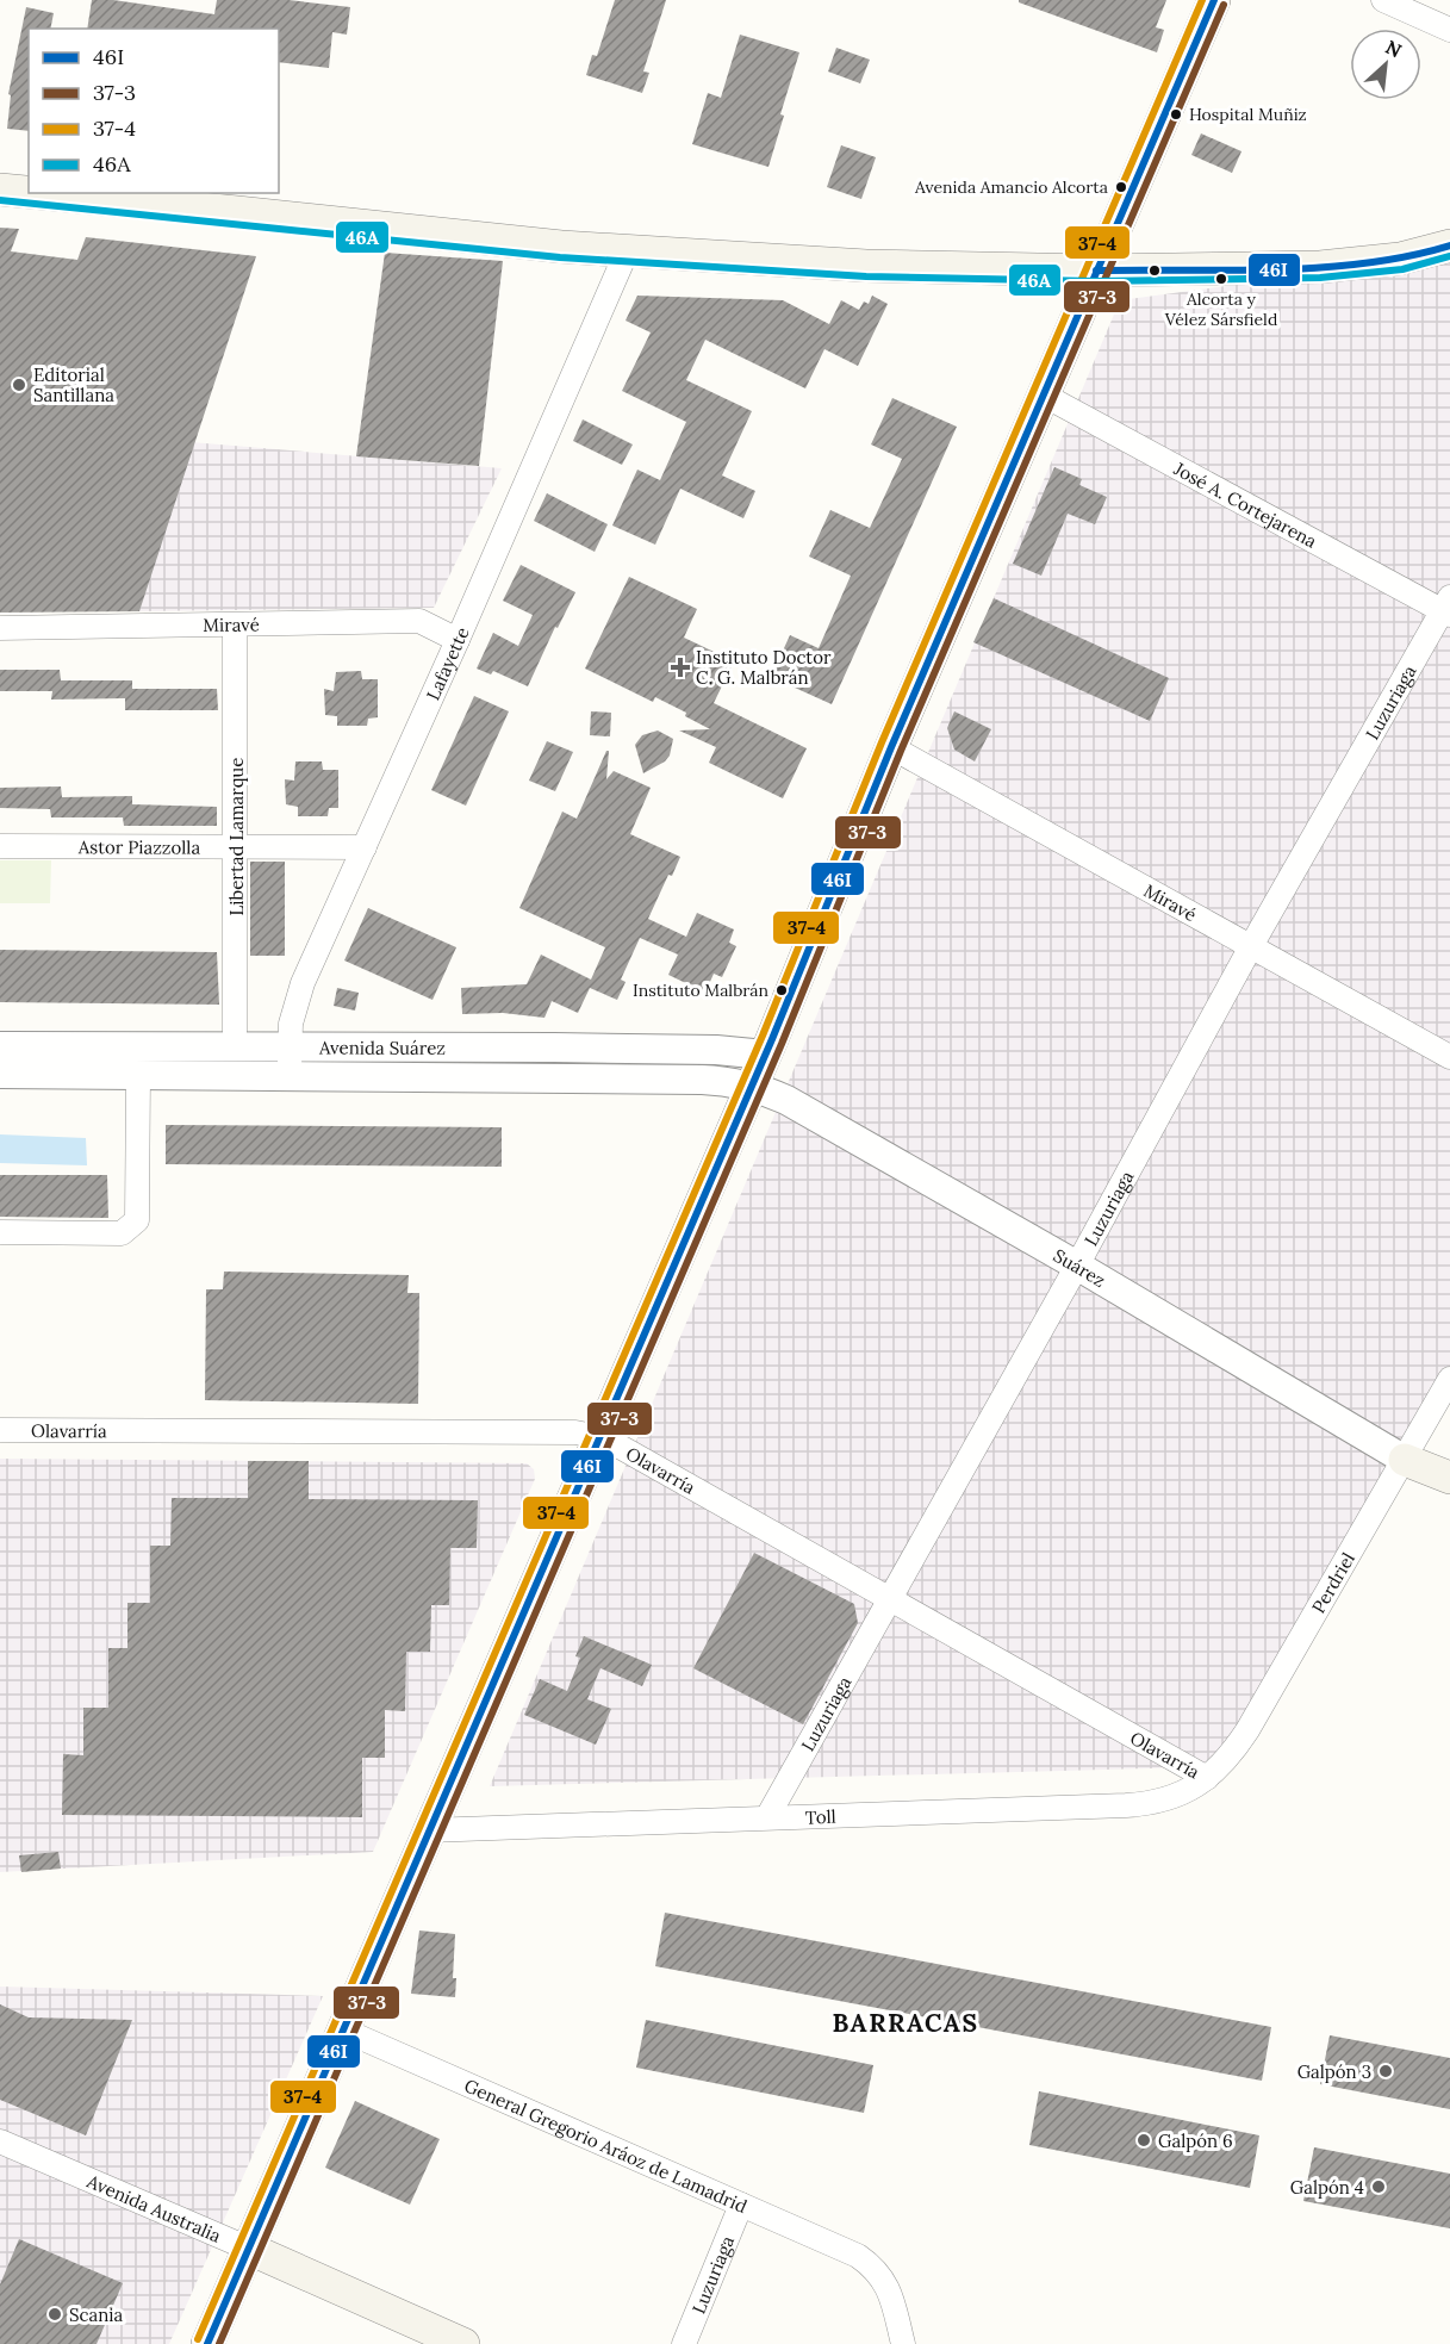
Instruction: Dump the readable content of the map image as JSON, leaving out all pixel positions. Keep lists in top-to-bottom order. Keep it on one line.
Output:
{"streets":{"main road":["Avenida Australia"],"street":["José A. Cortejarena","Miravé","Lafayette","Luzuriaga","Libertad Lamarque","Astor Piazzolla","Avenida Suárez","Suárez","Olavarría","Perdriel","Toll","General Gregorio Aráoz de Lamadrid"]},"crossings":[["José A. Cortejarena","Luzuriaga"],["Miravé","Lafayette"],["Miravé","Luzuriaga"],["Miravé","Libertad Lamarque"],["Lafayette","Astor Piazzolla"],["Lafayette","Avenida Suárez"],["Luzuriaga","Suárez"],["Luzuriaga","Olavarría"],["Luzuriaga","Toll"],["Luzuriaga","General Gregorio Aráoz de Lamadrid"],["Libertad Lamarque","Astor Piazzolla"],["Libertad Lamarque","Avenida Suárez"],["Avenida Suárez","Suárez"],["Suárez","Perdriel"],["Olavarría","Perdriel"],["Olavarría","Toll"],["Perdriel","Toll"]],"districts":["BARRACAS"],"places":{"other":["Hospital Muñiz","Avenida Amancio Alcorta","Alcorta y Vélez Sársfield","Editorial Santillana","Instituto Malbrán","Galpón 3","Galpón 6","Galpón 4","Scania"],"health":["Instituto Doctor C. G. Malbrán"]},"lines":["transit line 46I","transit line 37-4","transit line 37-3","transit line 46A"],"legend":["46I","37-3","37-4","46A"],"north":"top right"}
